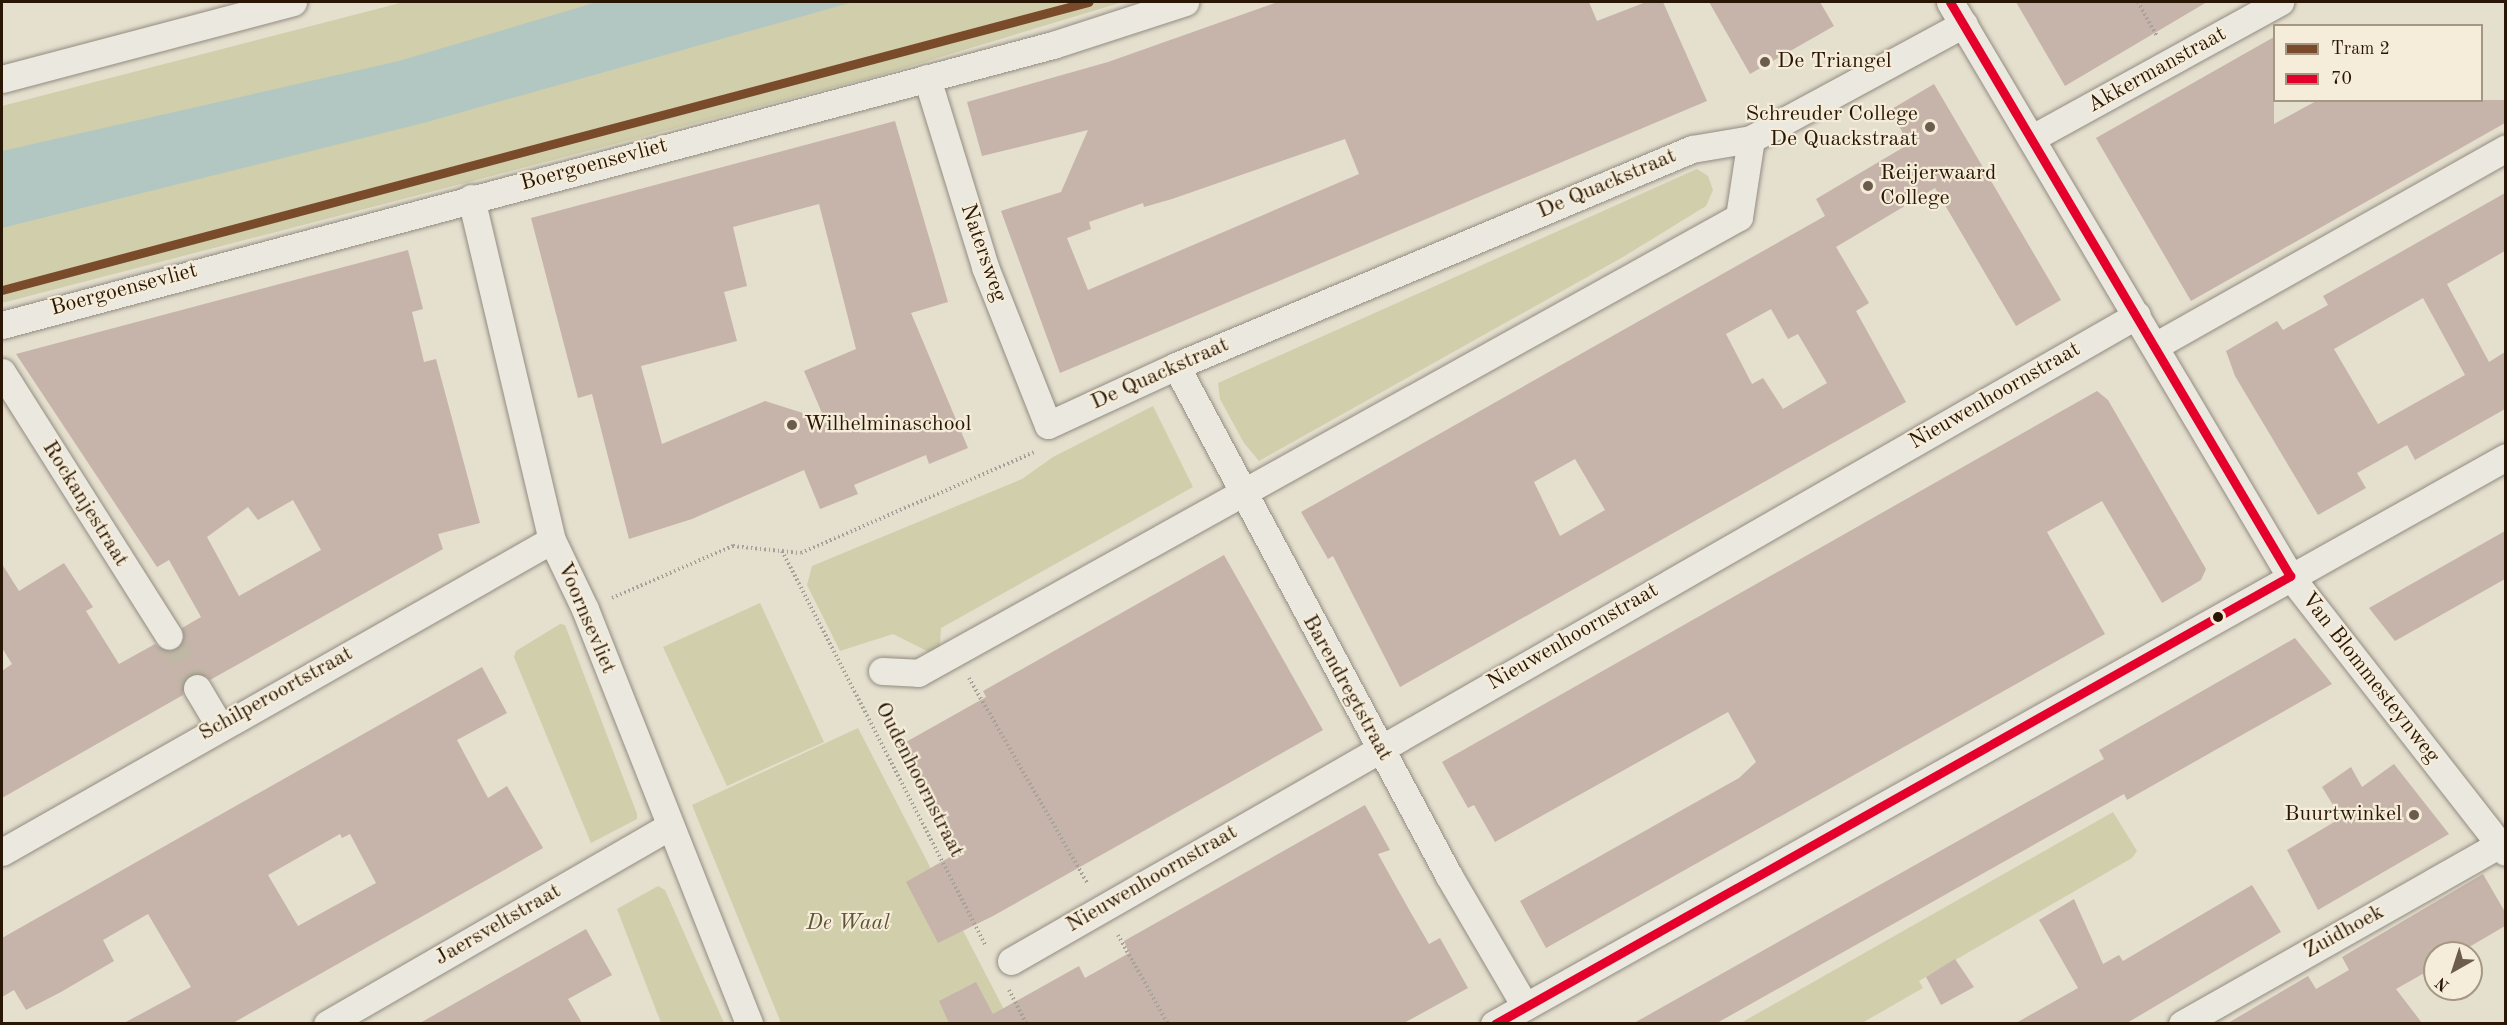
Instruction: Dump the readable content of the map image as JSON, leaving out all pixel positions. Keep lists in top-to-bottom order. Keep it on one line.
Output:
{"streets":{"street":["Akkermanstraat","Boergoensevliet","De Quackstraat","Natersweg","Nieuwenhoornstraat","Rockanjestraat","Voornsevliet","Van Blommesteynweg","Barendregtstraat","Schilperoortstraat","Jaersveltstraat","Zuidhoek"],"path":["Oudenhoornstraat"]},"crossings":[["Akkermanstraat","Van Blommesteynweg"],["Boergoensevliet","Natersweg"],["Boergoensevliet","Voornsevliet"],["De Quackstraat","Natersweg"],["De Quackstraat","Van Blommesteynweg"],["De Quackstraat","Barendregtstraat"],["Nieuwenhoornstraat","Van Blommesteynweg"],["Nieuwenhoornstraat","Barendregtstraat"],["Voornsevliet","Schilperoortstraat"],["Voornsevliet","Jaersveltstraat"],["Van Blommesteynweg","Zuidhoek"]],"parks":["De Waal"],"places":["De Triangel","Schreuder College De Quackstraat","Reijerwaard College","Wilhelminaschool","Buurtwinkel"],"lines":["tram line 2","transit line 70"],"legend":["Tram 2","70"],"north":"bottom left"}
